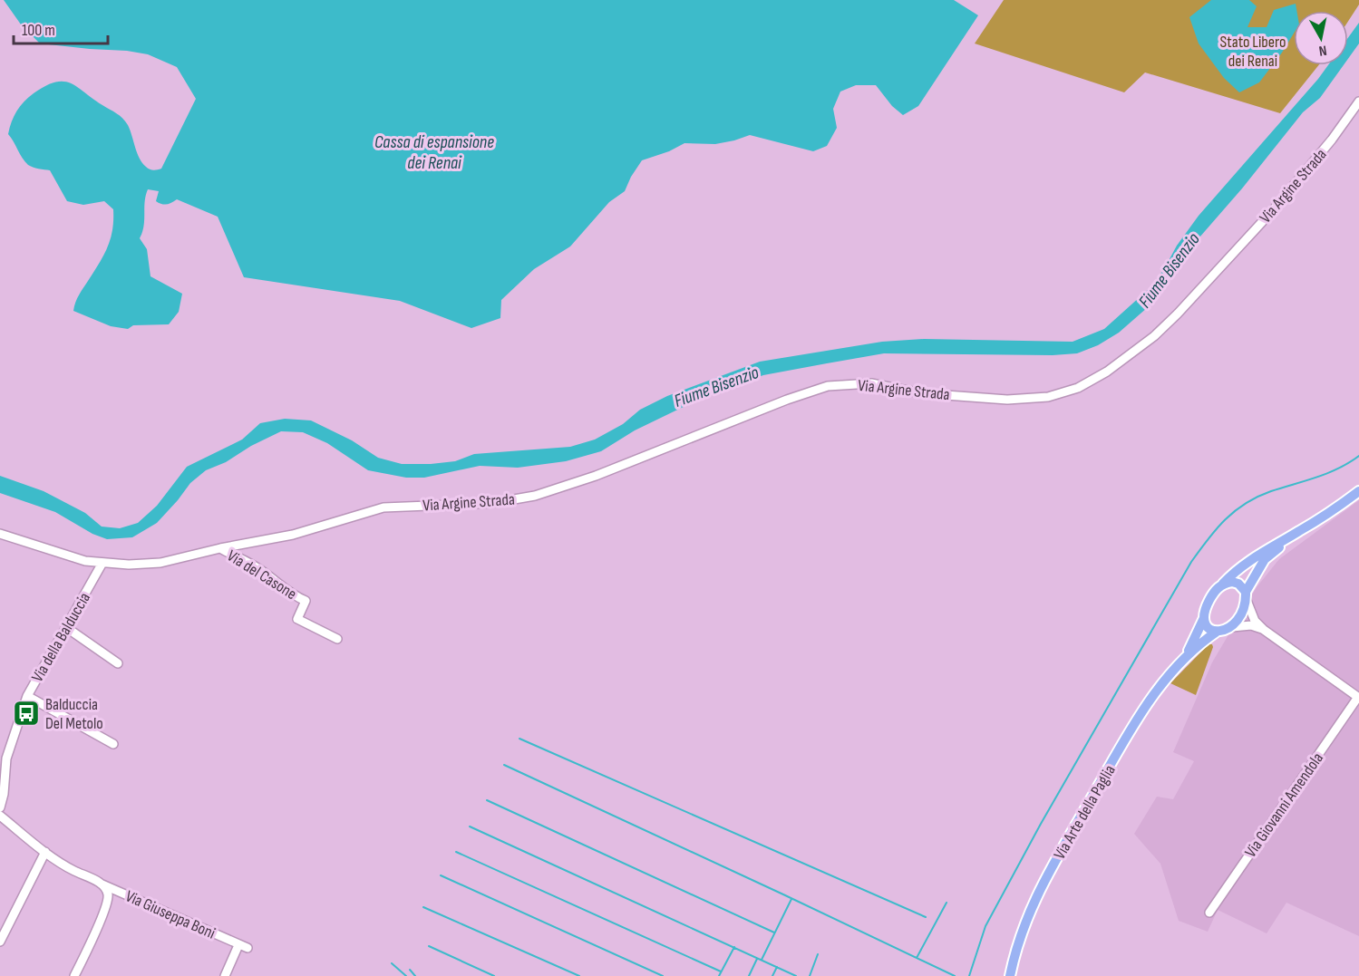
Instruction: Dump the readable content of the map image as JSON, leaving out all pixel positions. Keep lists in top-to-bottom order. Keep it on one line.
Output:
{"streets":{"main road":["Via Arte della Paglia"],"street":["Via Argine Strada","Via del Casone","Via della Balduccia","Via Giovanni Amendola","Via Giuseppa Boni"]},"crossings":[["Via Argine Strada","Via del Casone"],["Via Argine Strada","Via della Balduccia"],["Via Giovanni Amendola","Via Arte della Paglia"]],"water":["Cassa di espansione dei Renai","Fiume Bisenzio"],"parks":["Stato Libero dei Renai"],"places":{"bus stop":["Balduccia Del Metolo"]},"scale_bar":"100 m","north":"bottom"}
